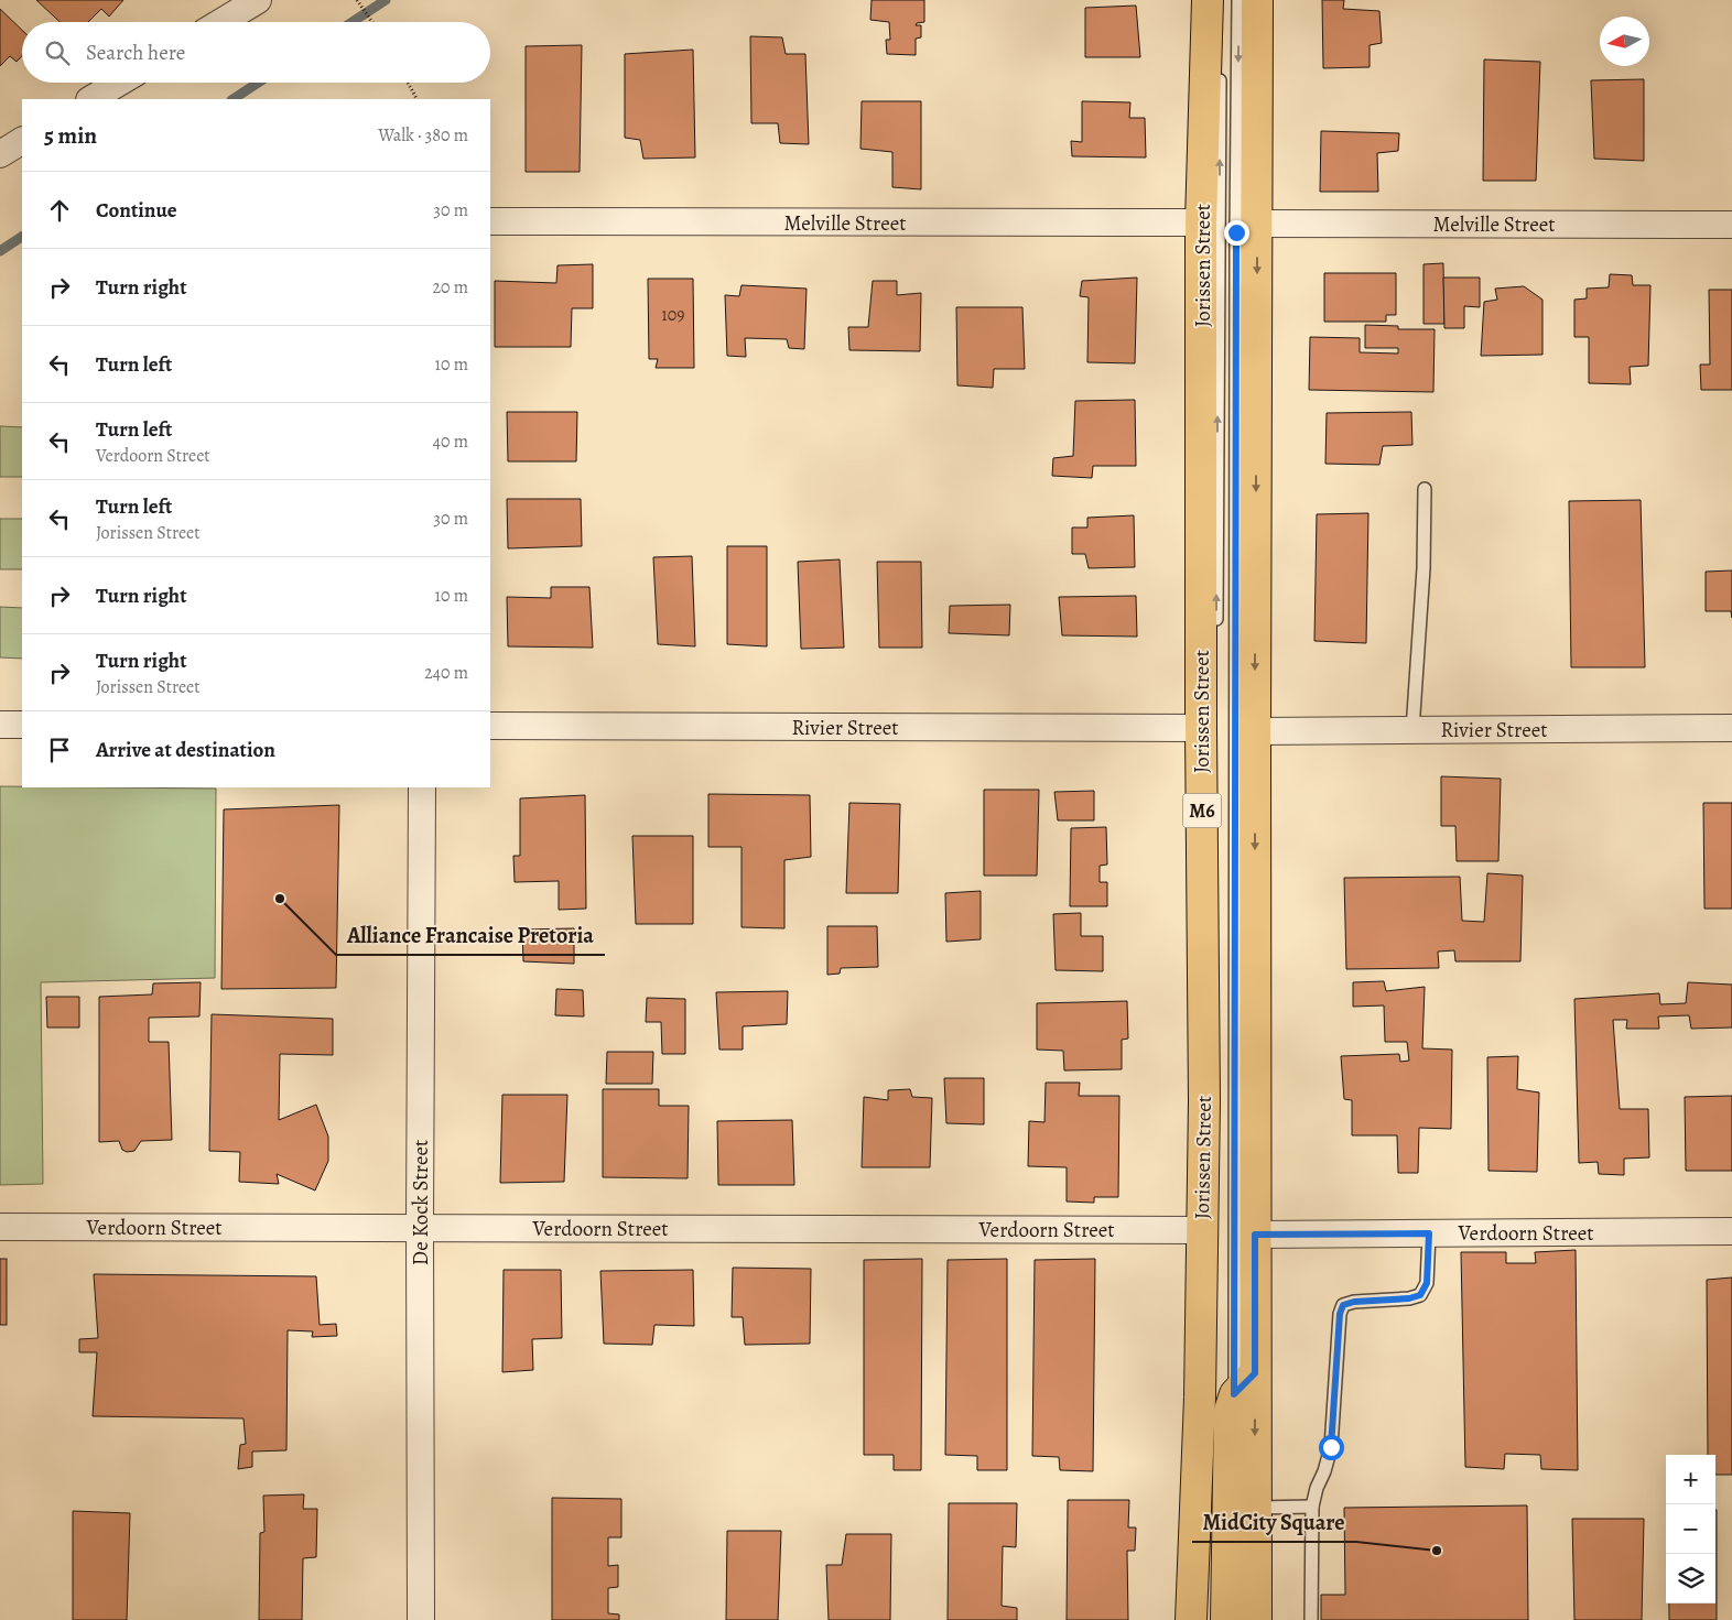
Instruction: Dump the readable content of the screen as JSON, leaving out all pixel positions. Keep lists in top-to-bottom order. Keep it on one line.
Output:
{"streets":{"main road":["Jorissen Street","M6"],"street":["Melville Street","Rivier Street","De Kock Street","Verdoorn Street"]},"crossings":[["Melville Street","Jorissen Street"],["Jorissen Street","Rivier Street"],["Jorissen Street","Verdoorn Street"],["De Kock Street","Verdoorn Street"]],"places":["Alliance Francaise Pretoria","MidCity Square"],"house_numbers":["109"],"north":"left","page":{"search":"Search here","heading":["5 min","Walk · 380 m"],"list":[["Continue","30 m"],["Turn right","20 m"],["Turn left","10 m"],["Turn left","Verdoorn Street","40 m"],["Turn left","Jorissen Street","30 m"],["Turn right","10 m"],["Turn right","Jorissen Street","240 m"],"Arrive at destination"],"map_buttons":["+","−"]}}
